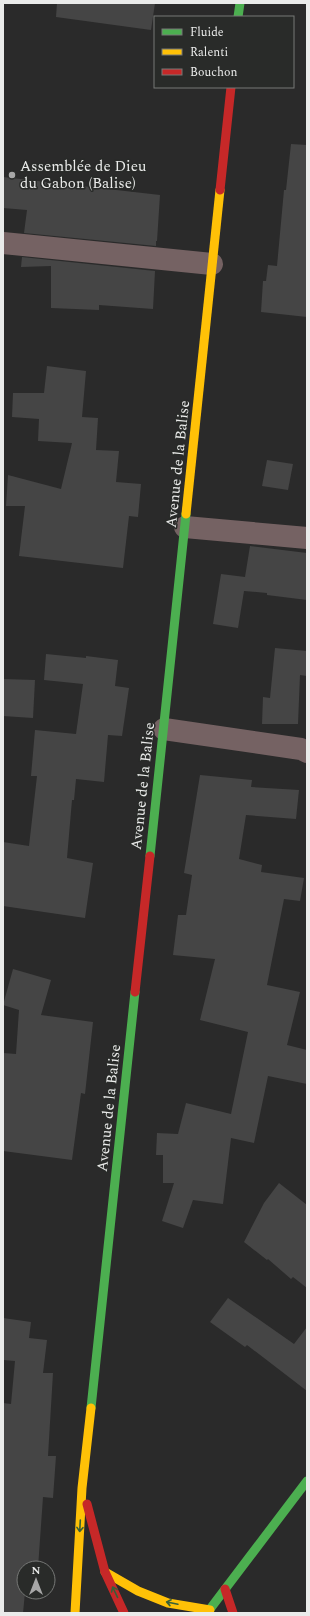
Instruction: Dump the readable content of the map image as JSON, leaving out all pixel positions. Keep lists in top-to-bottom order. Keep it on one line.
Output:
{"streets":{"street":["Avenue de la Balise"]},"places":["Assemblée de Dieu du Gabon (Balise)"],"legend":["Fluide","Ralenti","Bouchon"],"north":"top"}
